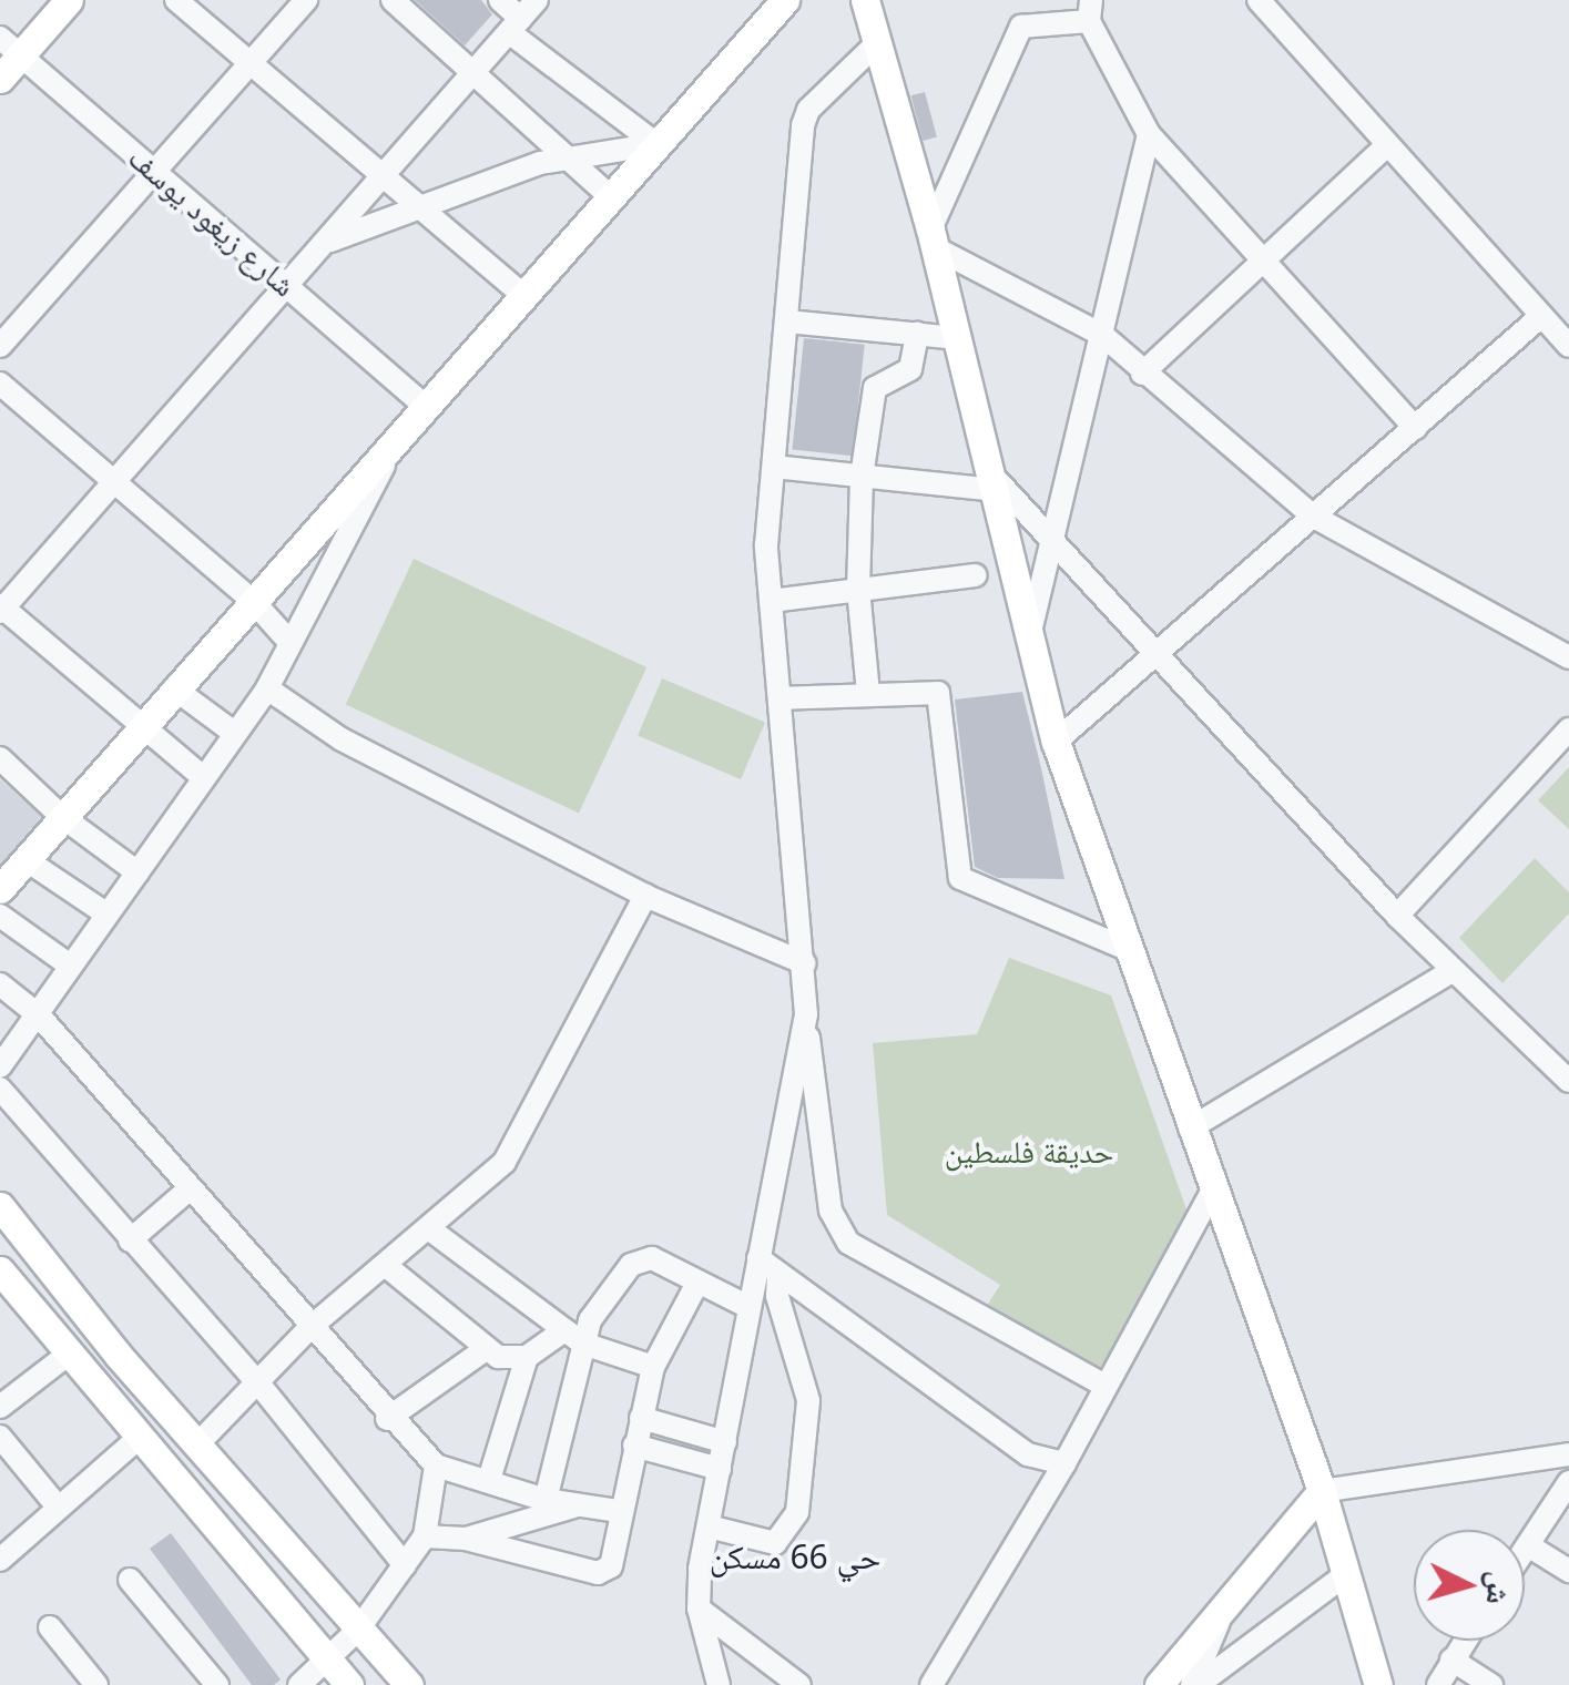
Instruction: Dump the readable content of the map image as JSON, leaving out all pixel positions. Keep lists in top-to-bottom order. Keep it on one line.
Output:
{"streets":{"street":["شارع زيغود يوسف"]},"districts":["حي 66 مسكن"],"parks":["حديقة فلسطين"],"north":"right"}
